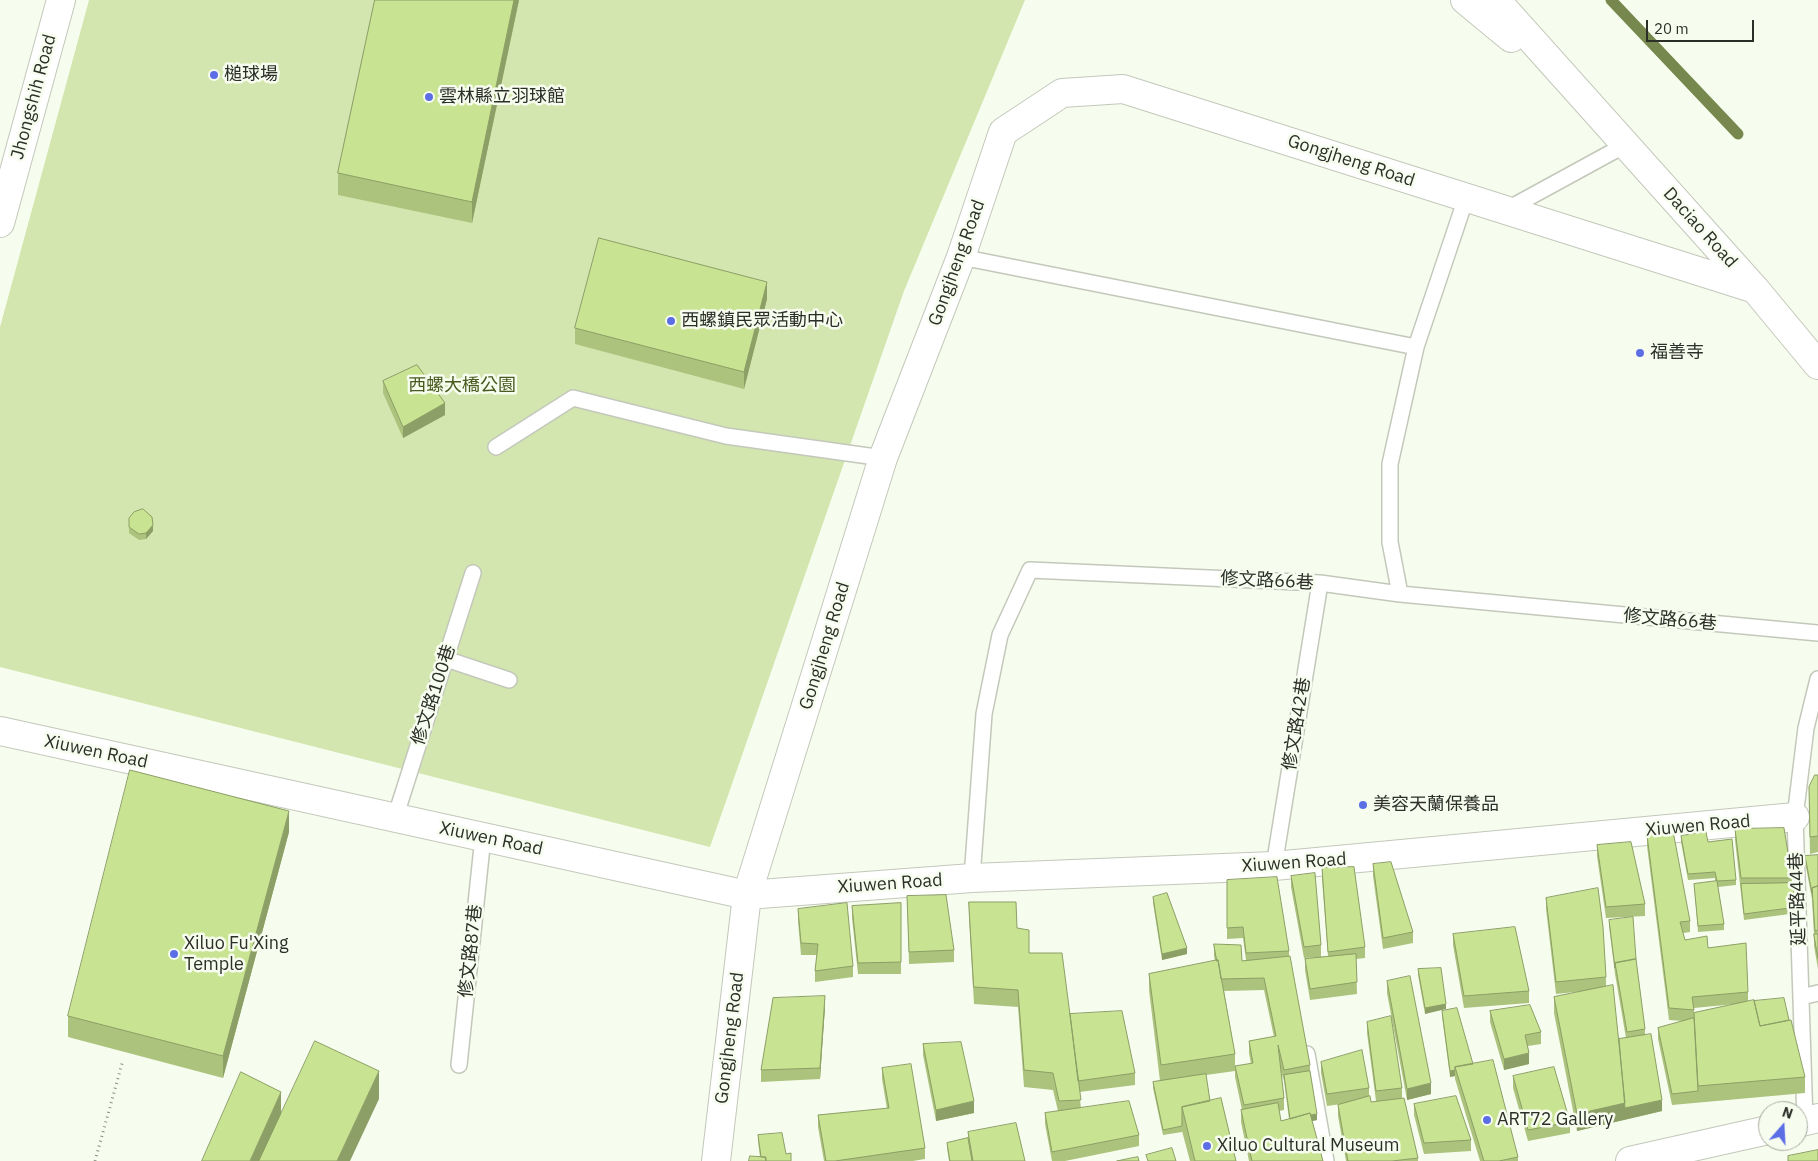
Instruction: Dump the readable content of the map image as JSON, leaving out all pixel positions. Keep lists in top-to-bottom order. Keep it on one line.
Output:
{"streets":{"street":["Jhongshih Road","Gongjheng Road","Daciao Road","Xiuwen Road"],"lane":["修文路66巷","修文路100巷","修文路42巷","延平路44巷","修文路87巷"]},"crossings":[["Gongjheng Road","Daciao Road"],["Gongjheng Road","Xiuwen Road"],["修文路66巷","修文路42巷"],["修文路66巷","Xiuwen Road"],["修文路100巷","Xiuwen Road"],["修文路42巷","Xiuwen Road"],["Xiuwen Road","延平路44巷"],["Xiuwen Road","修文路87巷"]],"parks":["西螺大橋公園"],"places":["槌球場","雲林縣立羽球館","西螺鎮民眾活動中心","福善寺","美容天蘭保養品","Xiluo Fu'Xing Temple","ART72 Gallery","Xiluo Cultural Museum"],"scale_bar":"20 m","north":"top"}
